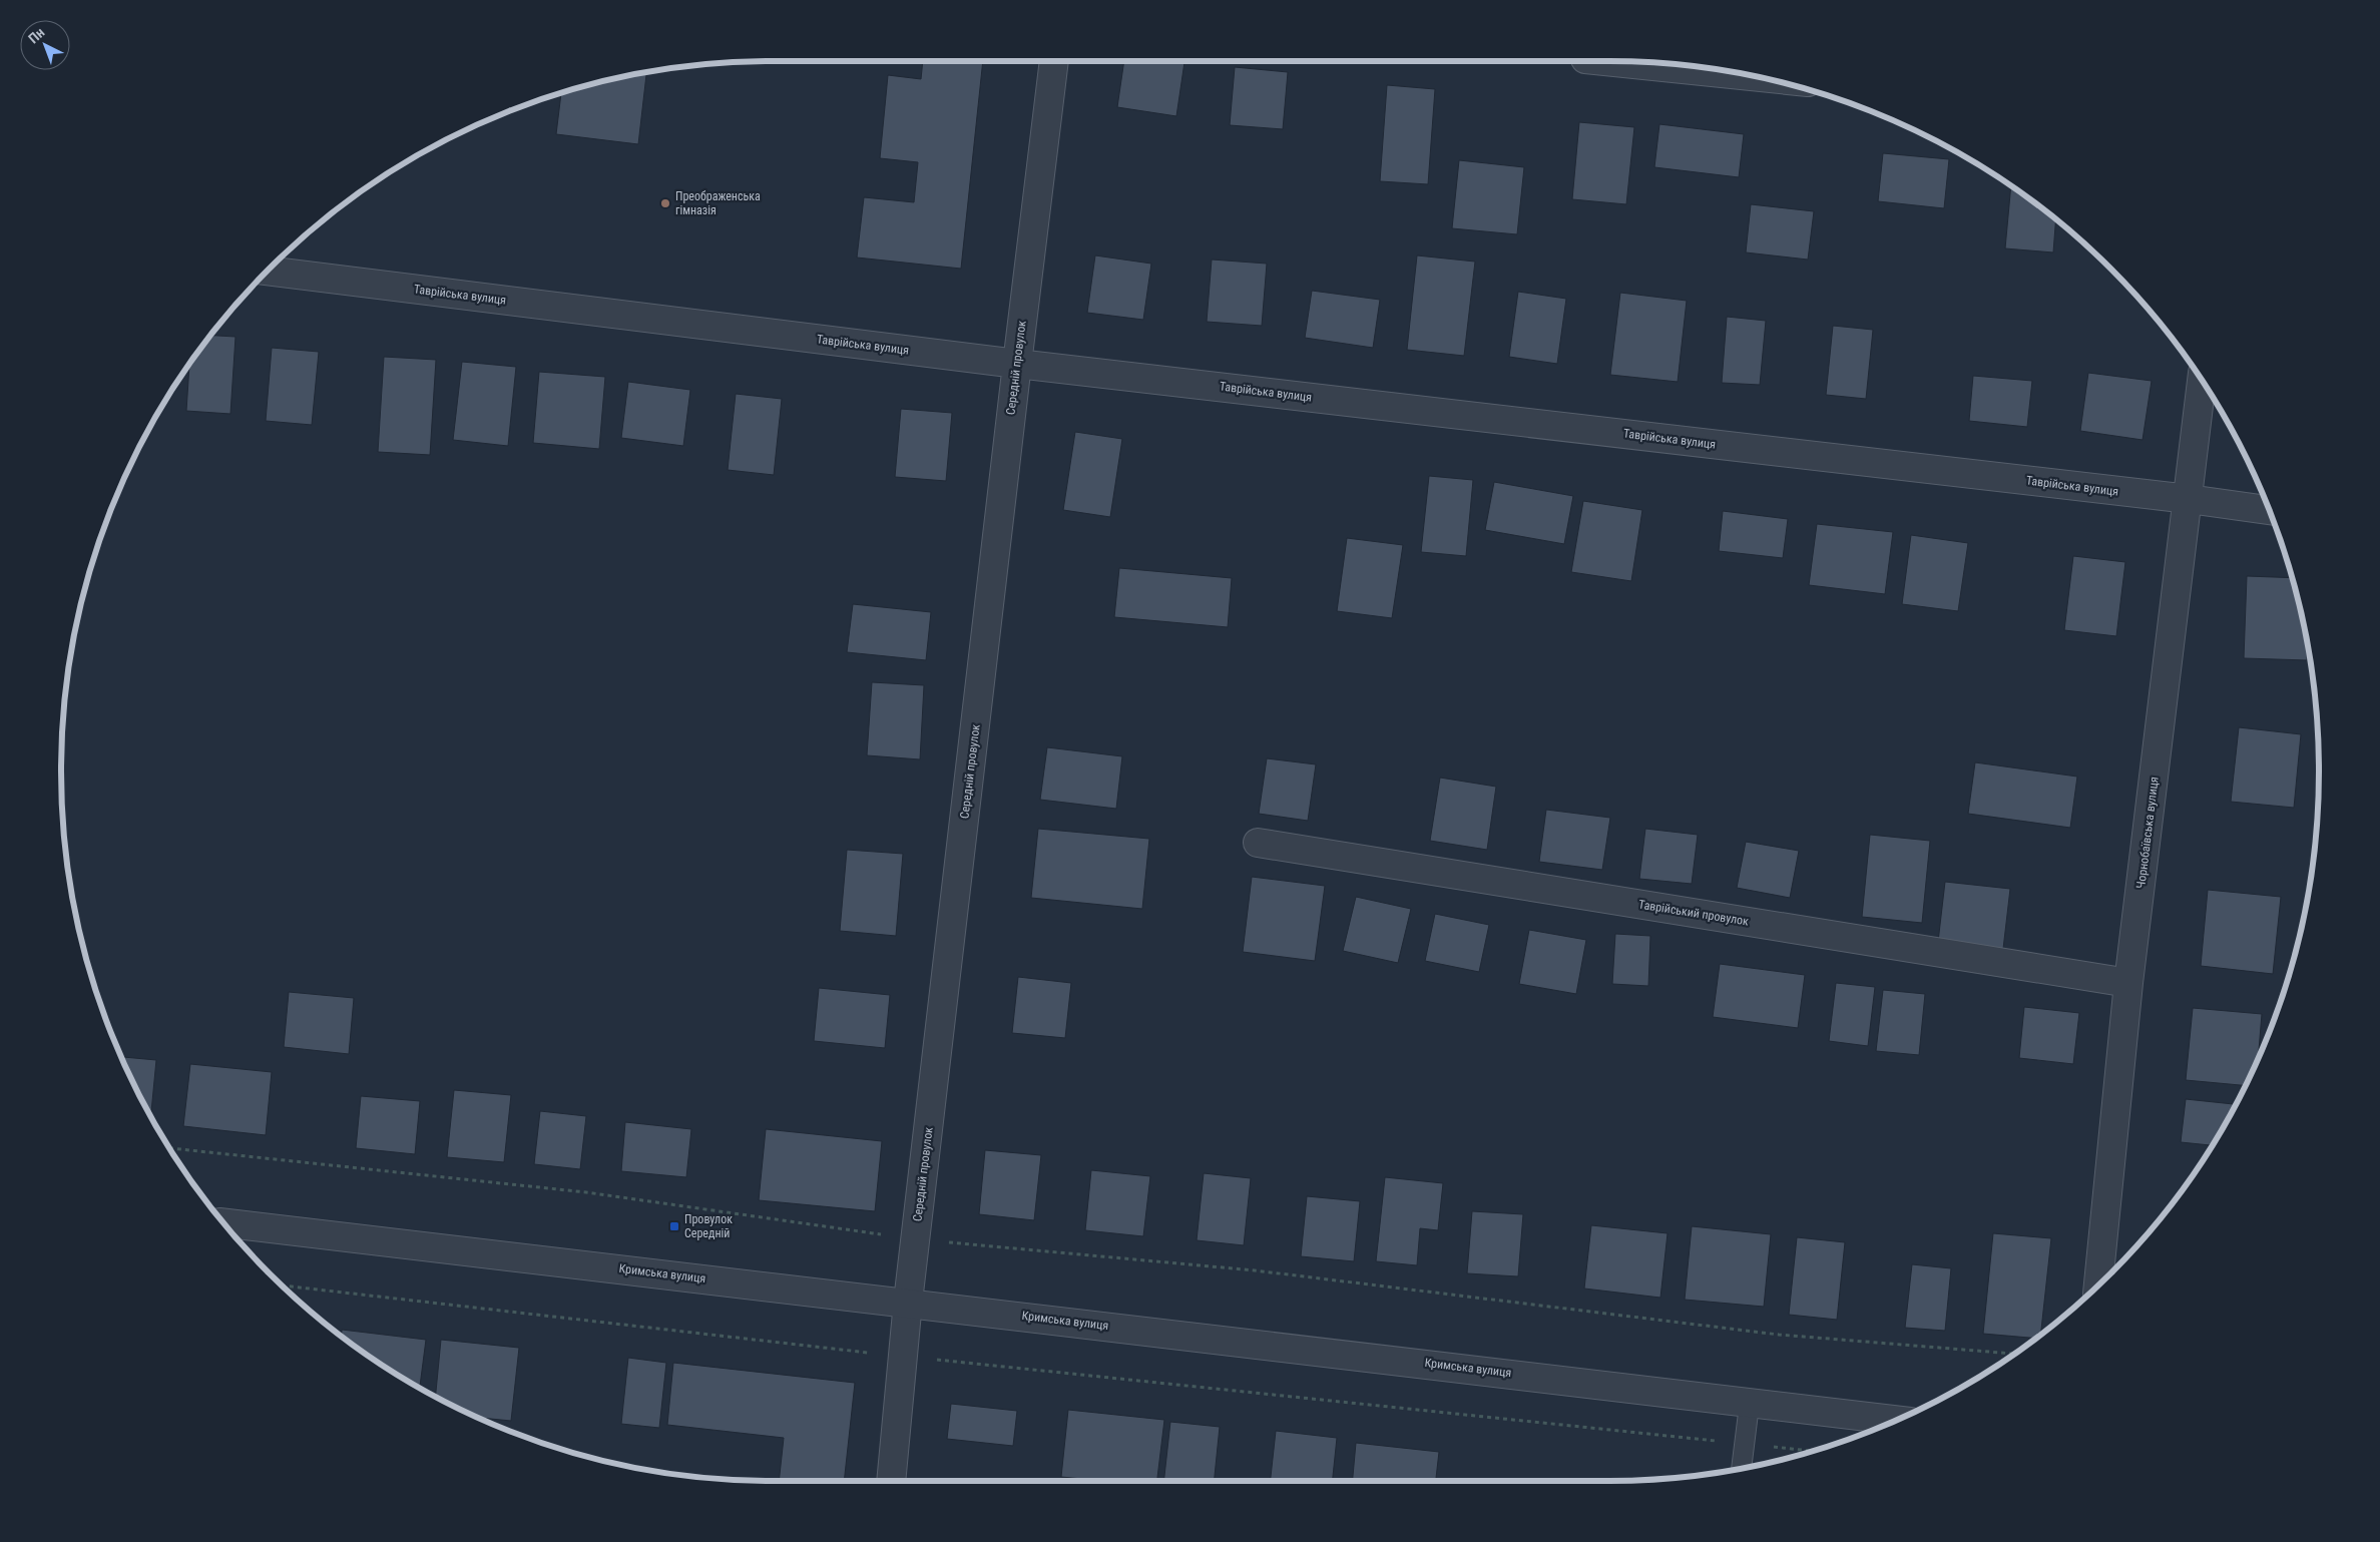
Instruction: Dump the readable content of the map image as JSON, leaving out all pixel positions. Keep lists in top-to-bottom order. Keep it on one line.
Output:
{"streets":{"street":["Таврійська вулиця","Середній провулок","Чорнобаївська вулиця","Таврійський провулок","Кримська вулиця"]},"crossings":[["Таврійська вулиця","Середній провулок"],["Таврійська вулиця","Чорнобаївська вулиця"],["Середній провулок","Кримська вулиця"],["Чорнобаївська вулиця","Таврійський провулок"]],"places":{"other":["Преображенська гімназія"],"transit":["Провулок Середній"]},"north":"top left"}
